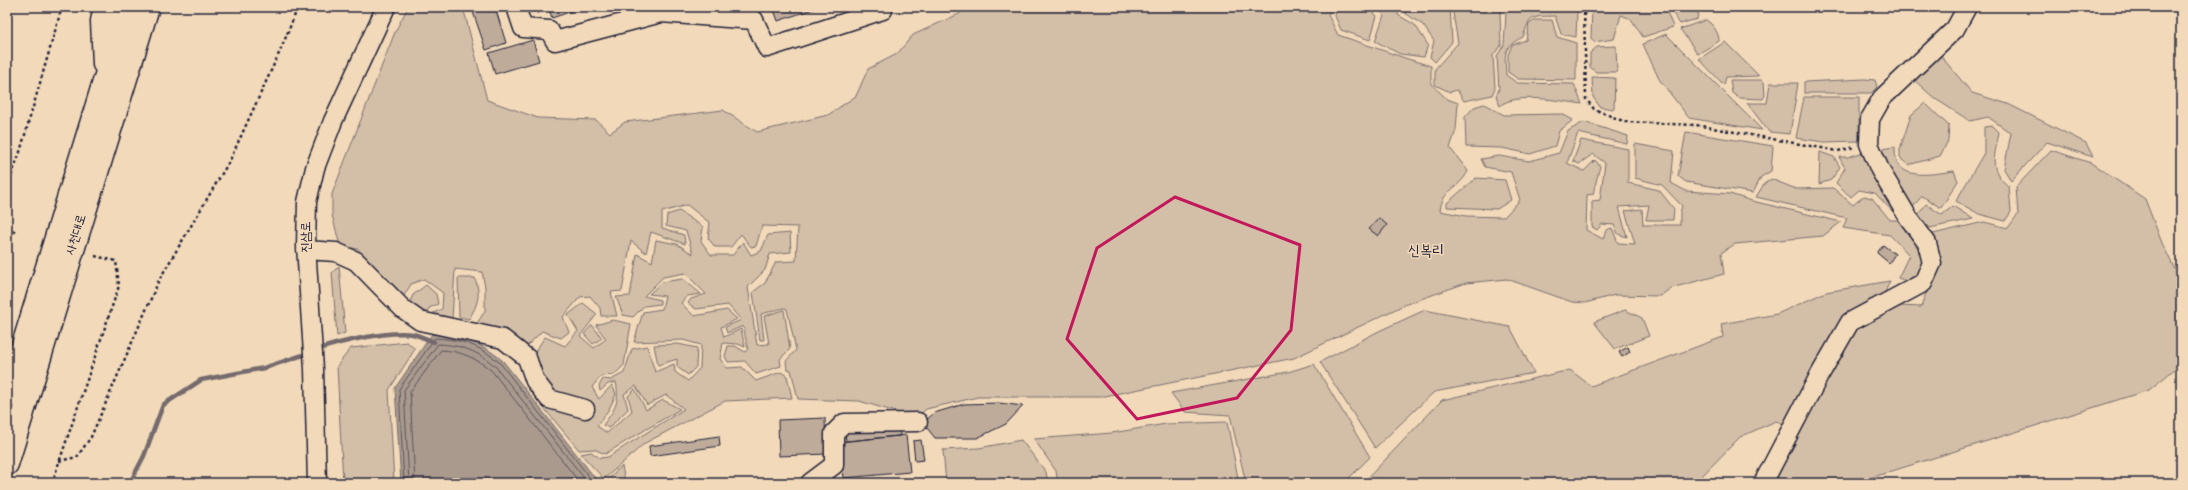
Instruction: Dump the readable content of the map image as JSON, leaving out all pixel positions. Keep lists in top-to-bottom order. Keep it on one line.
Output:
{"streets":{"main road":["사천대로"],"street":["진삼로"]},"districts":["신복리"]}
